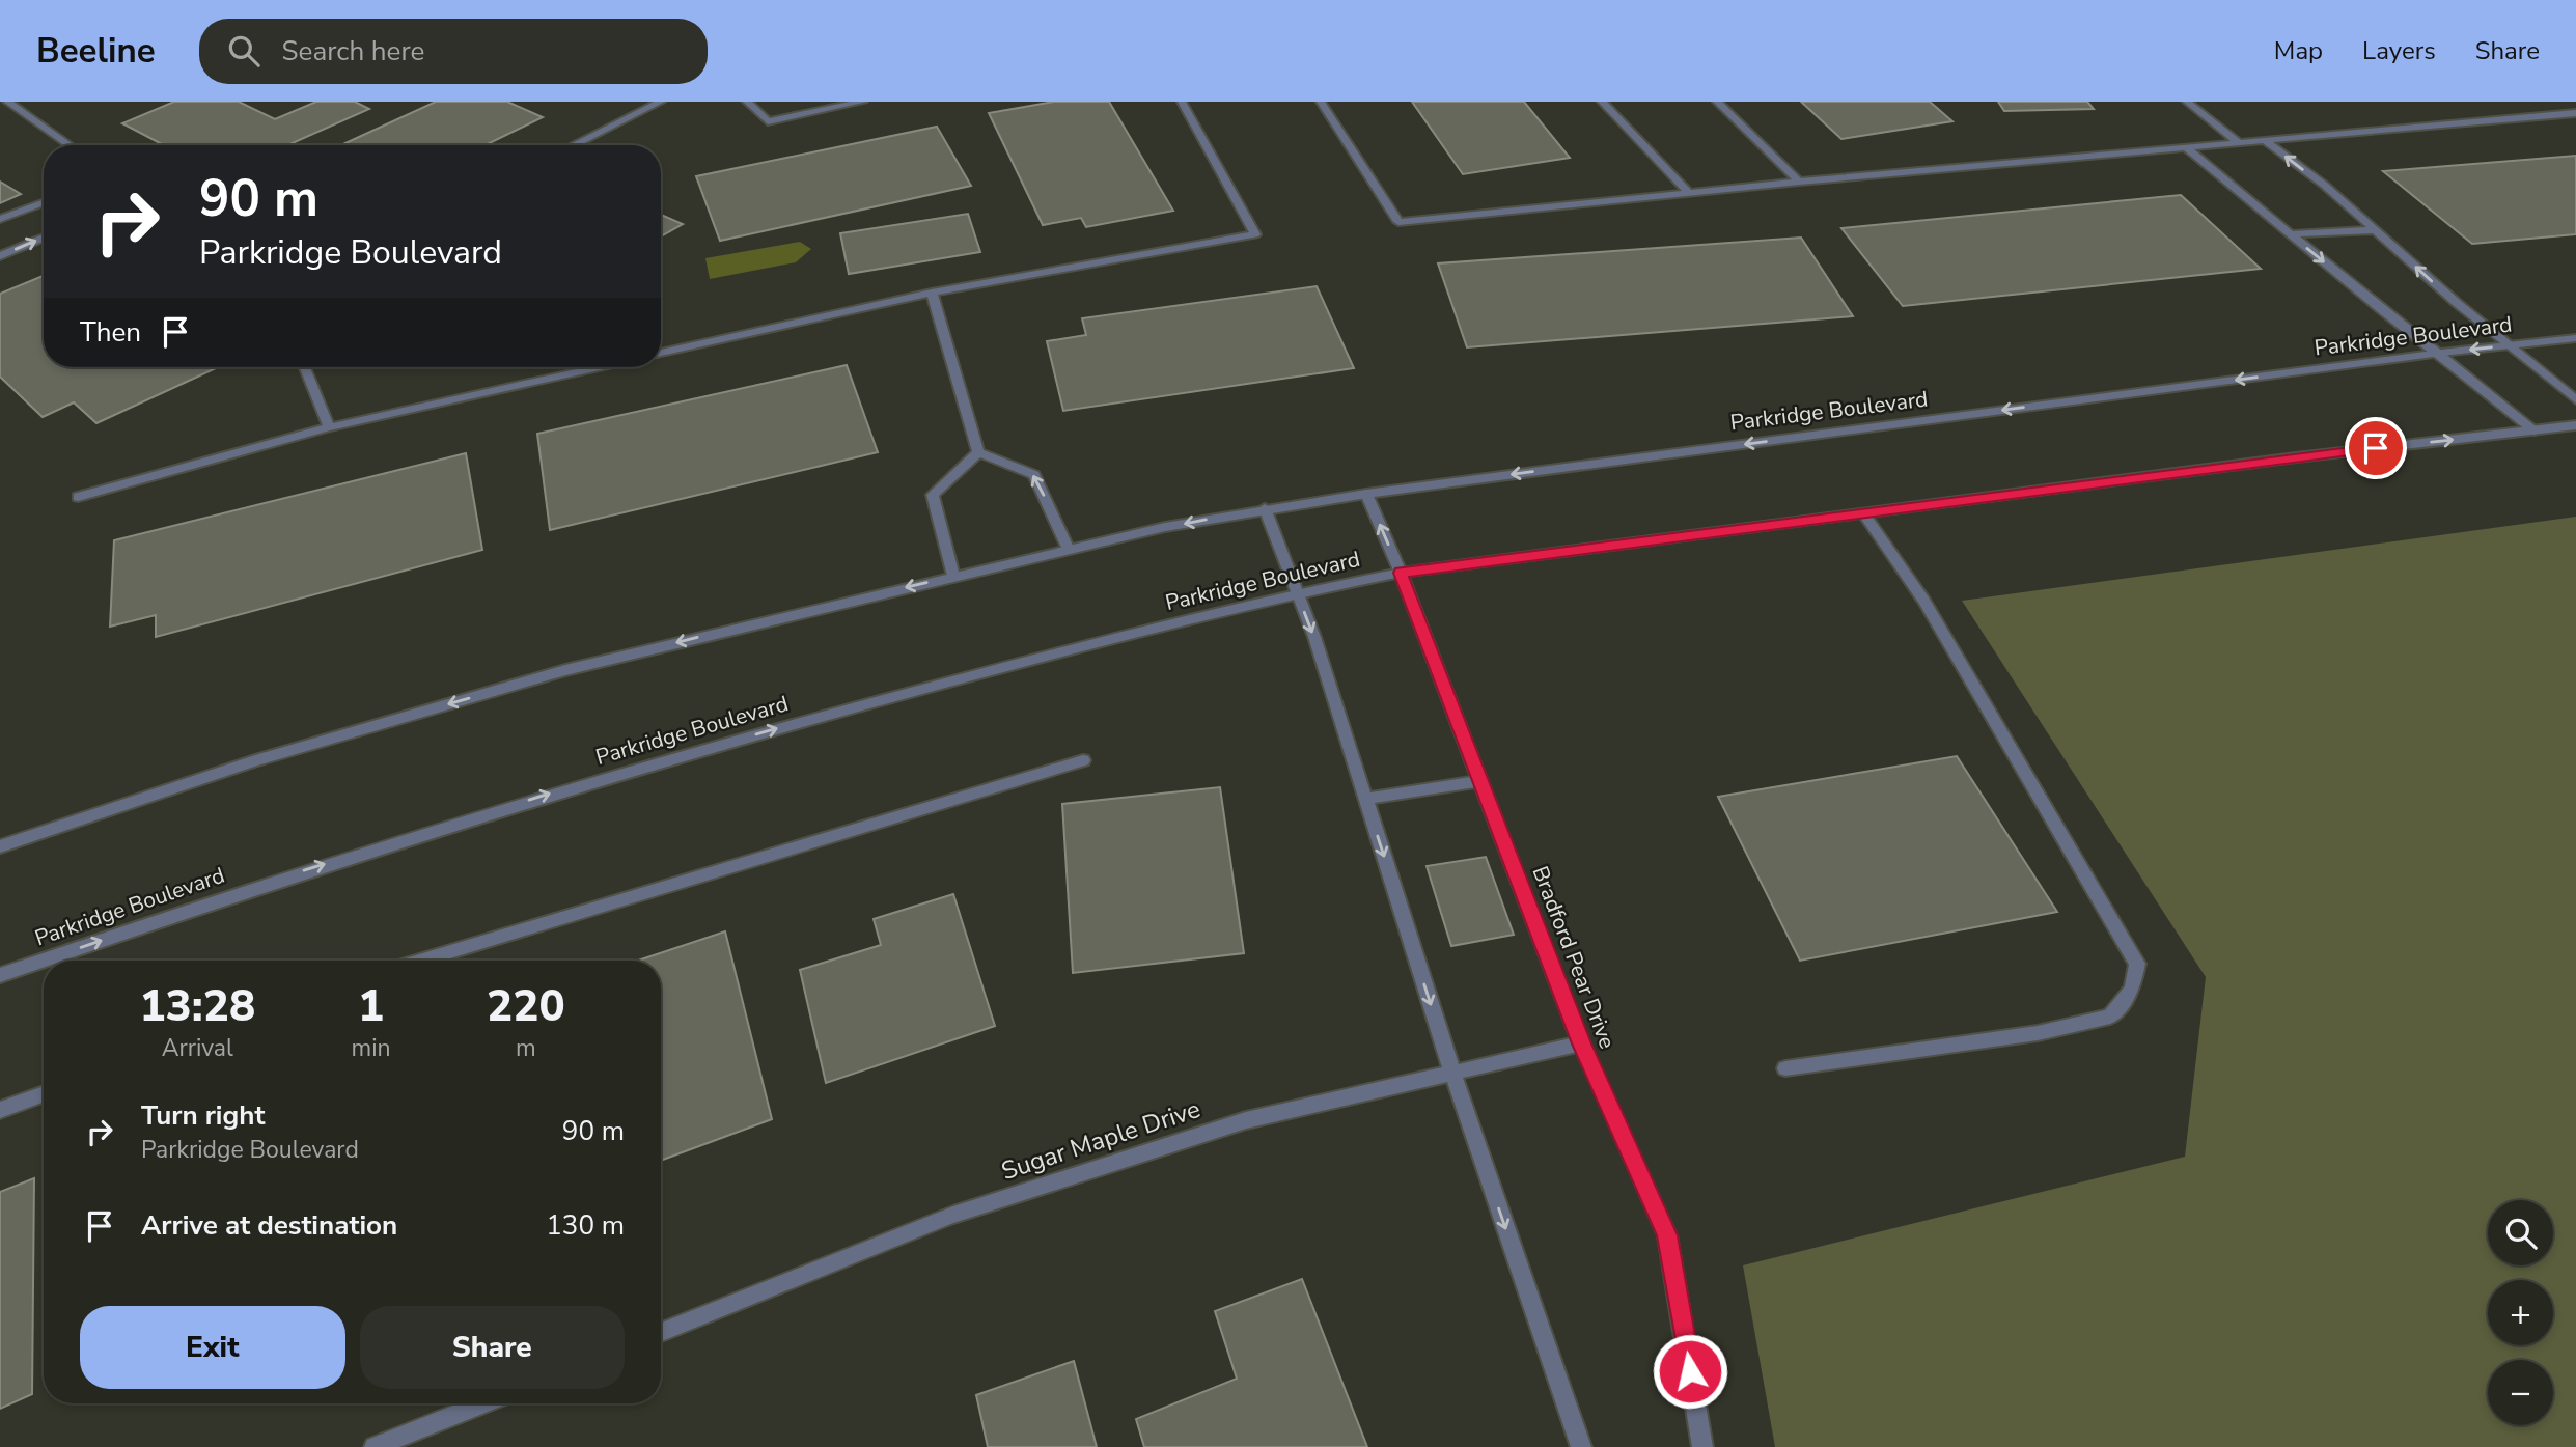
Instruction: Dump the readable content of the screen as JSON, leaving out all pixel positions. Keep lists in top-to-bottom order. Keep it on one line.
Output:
{"streets":{"street":["Parkridge Boulevard","Bradford Pear Drive","Sugar Maple Drive"]},"crossings":[["Parkridge Boulevard","Bradford Pear Drive"],["Bradford Pear Drive","Sugar Maple Drive"]],"page":{"header":"Beeline","search":"Search here","nav":["Map","Layers","Share"],"turn":["90 m","Parkridge Boulevard"],"then":"Then","eta":["13:28","Arrival","1","min","220","m"],"list":[{"name":"Turn right","note":"Parkridge Boulevard","value":"90 m"},{"name":"Arrive at destination","value":"130 m"}],"map_buttons":["+","−"],"buttons":["Exit","Share"]}}
